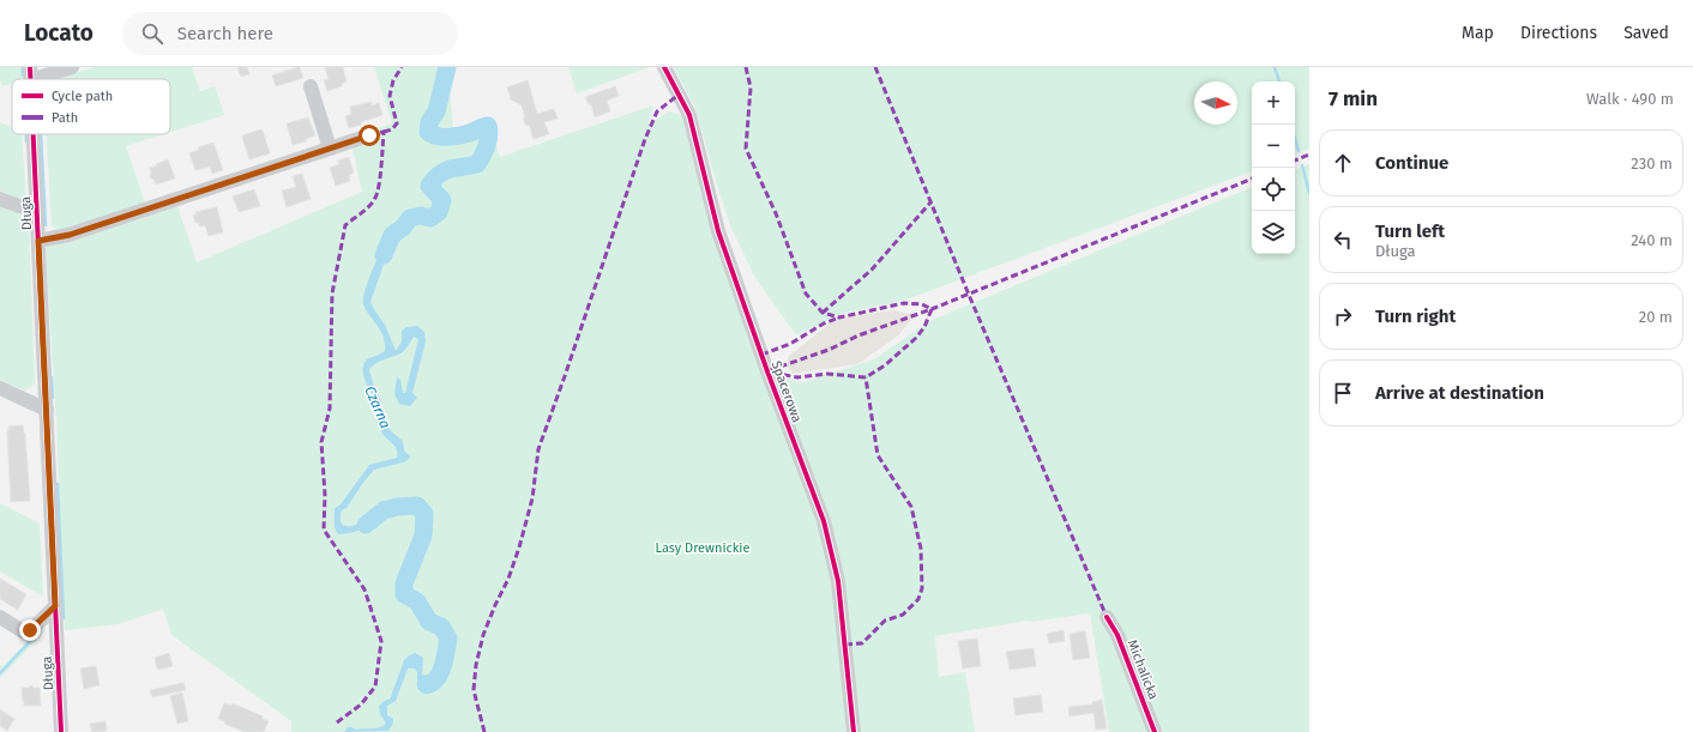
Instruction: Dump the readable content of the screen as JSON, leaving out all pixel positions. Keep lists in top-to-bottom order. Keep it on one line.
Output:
{"streets":{"street":["Długa","Spacerowa","Michalicka"]},"water":["Czarna"],"parks":["Lasy Drewnickie"],"legend":["Cycle path","Path"],"north":"right","page":{"header":"Locato","search":"Search here","nav":["Map","Directions","Saved"],"heading":["7 min","Walk · 490 m"],"map_buttons":["+","−"],"list":[["Continue","230 m"],["Turn left","Długa","240 m"],["Turn right","20 m"],"Arrive at destination"]}}
